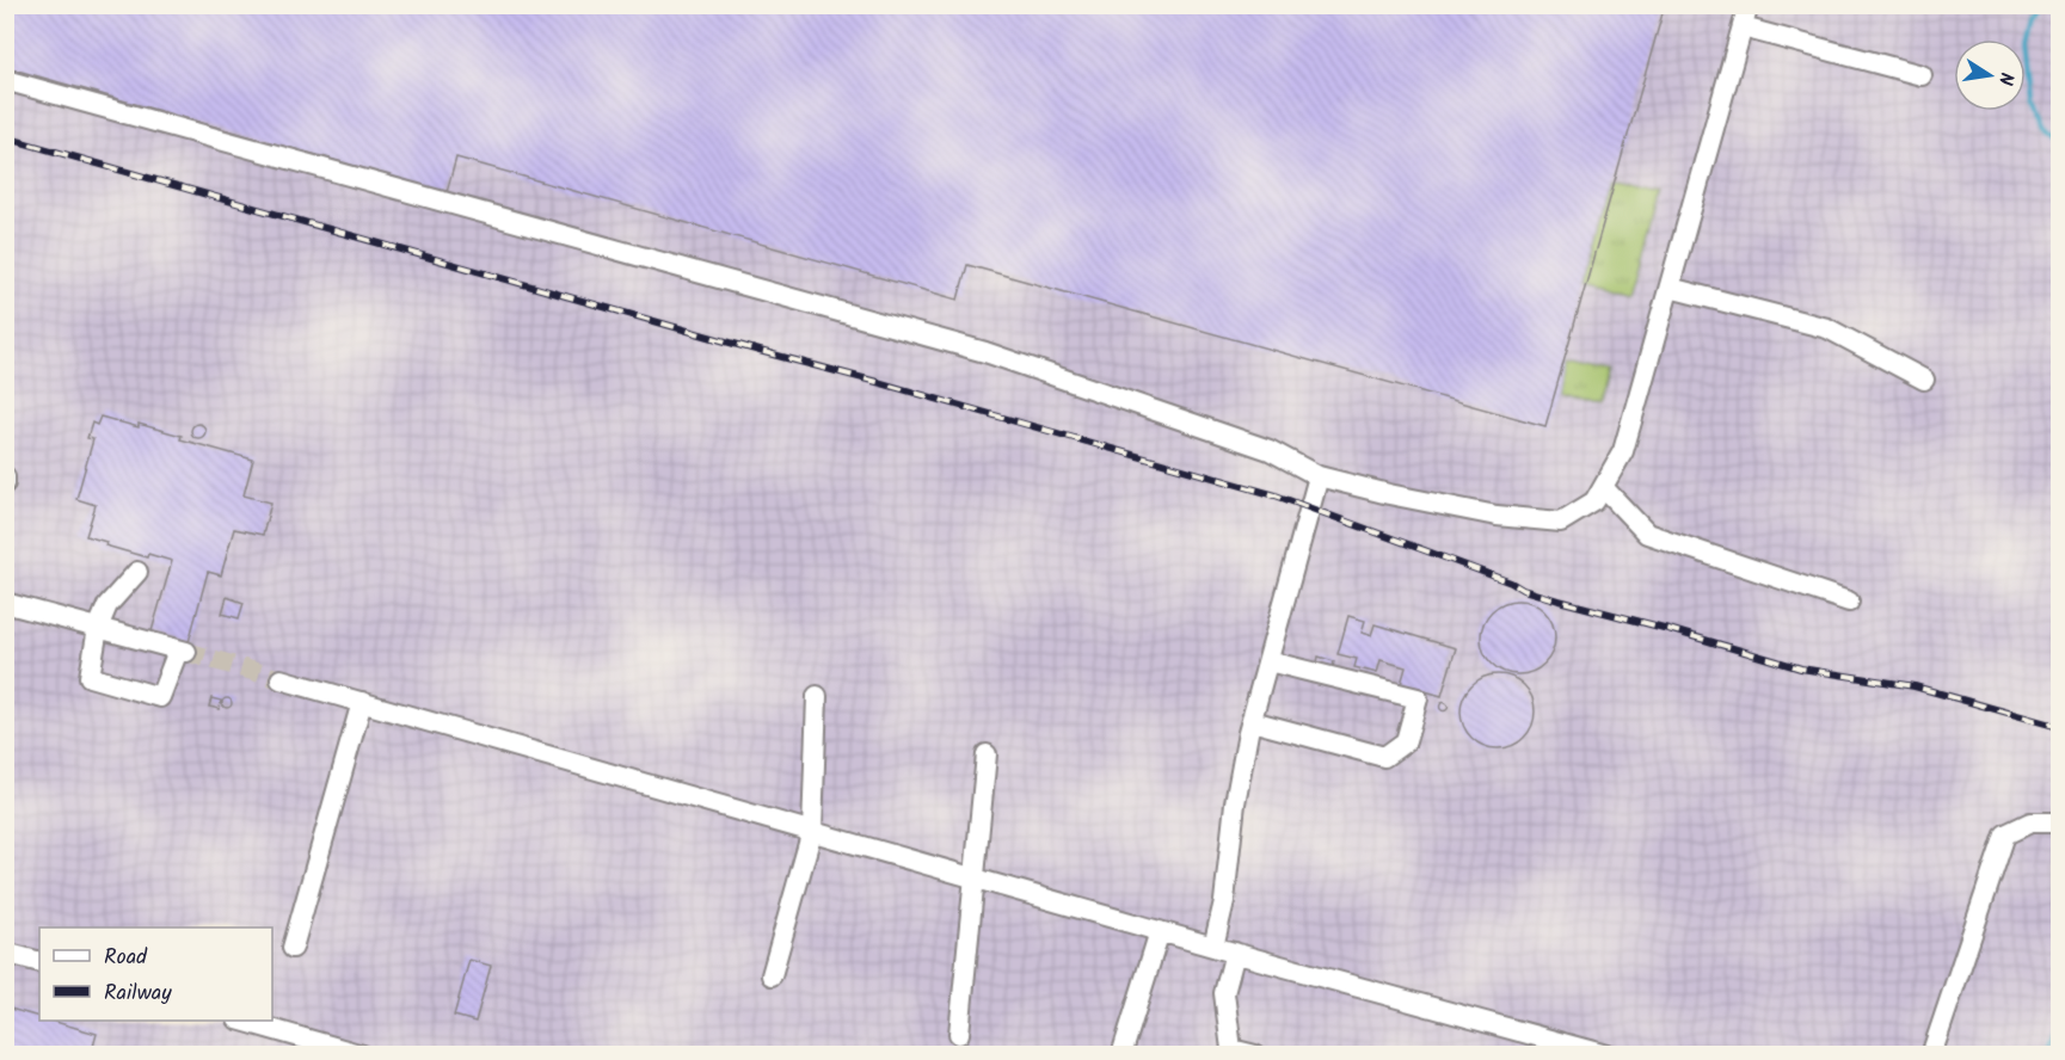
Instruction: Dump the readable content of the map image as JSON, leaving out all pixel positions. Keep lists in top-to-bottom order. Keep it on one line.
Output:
{"legend":["Road","Railway"],"north":"right"}
